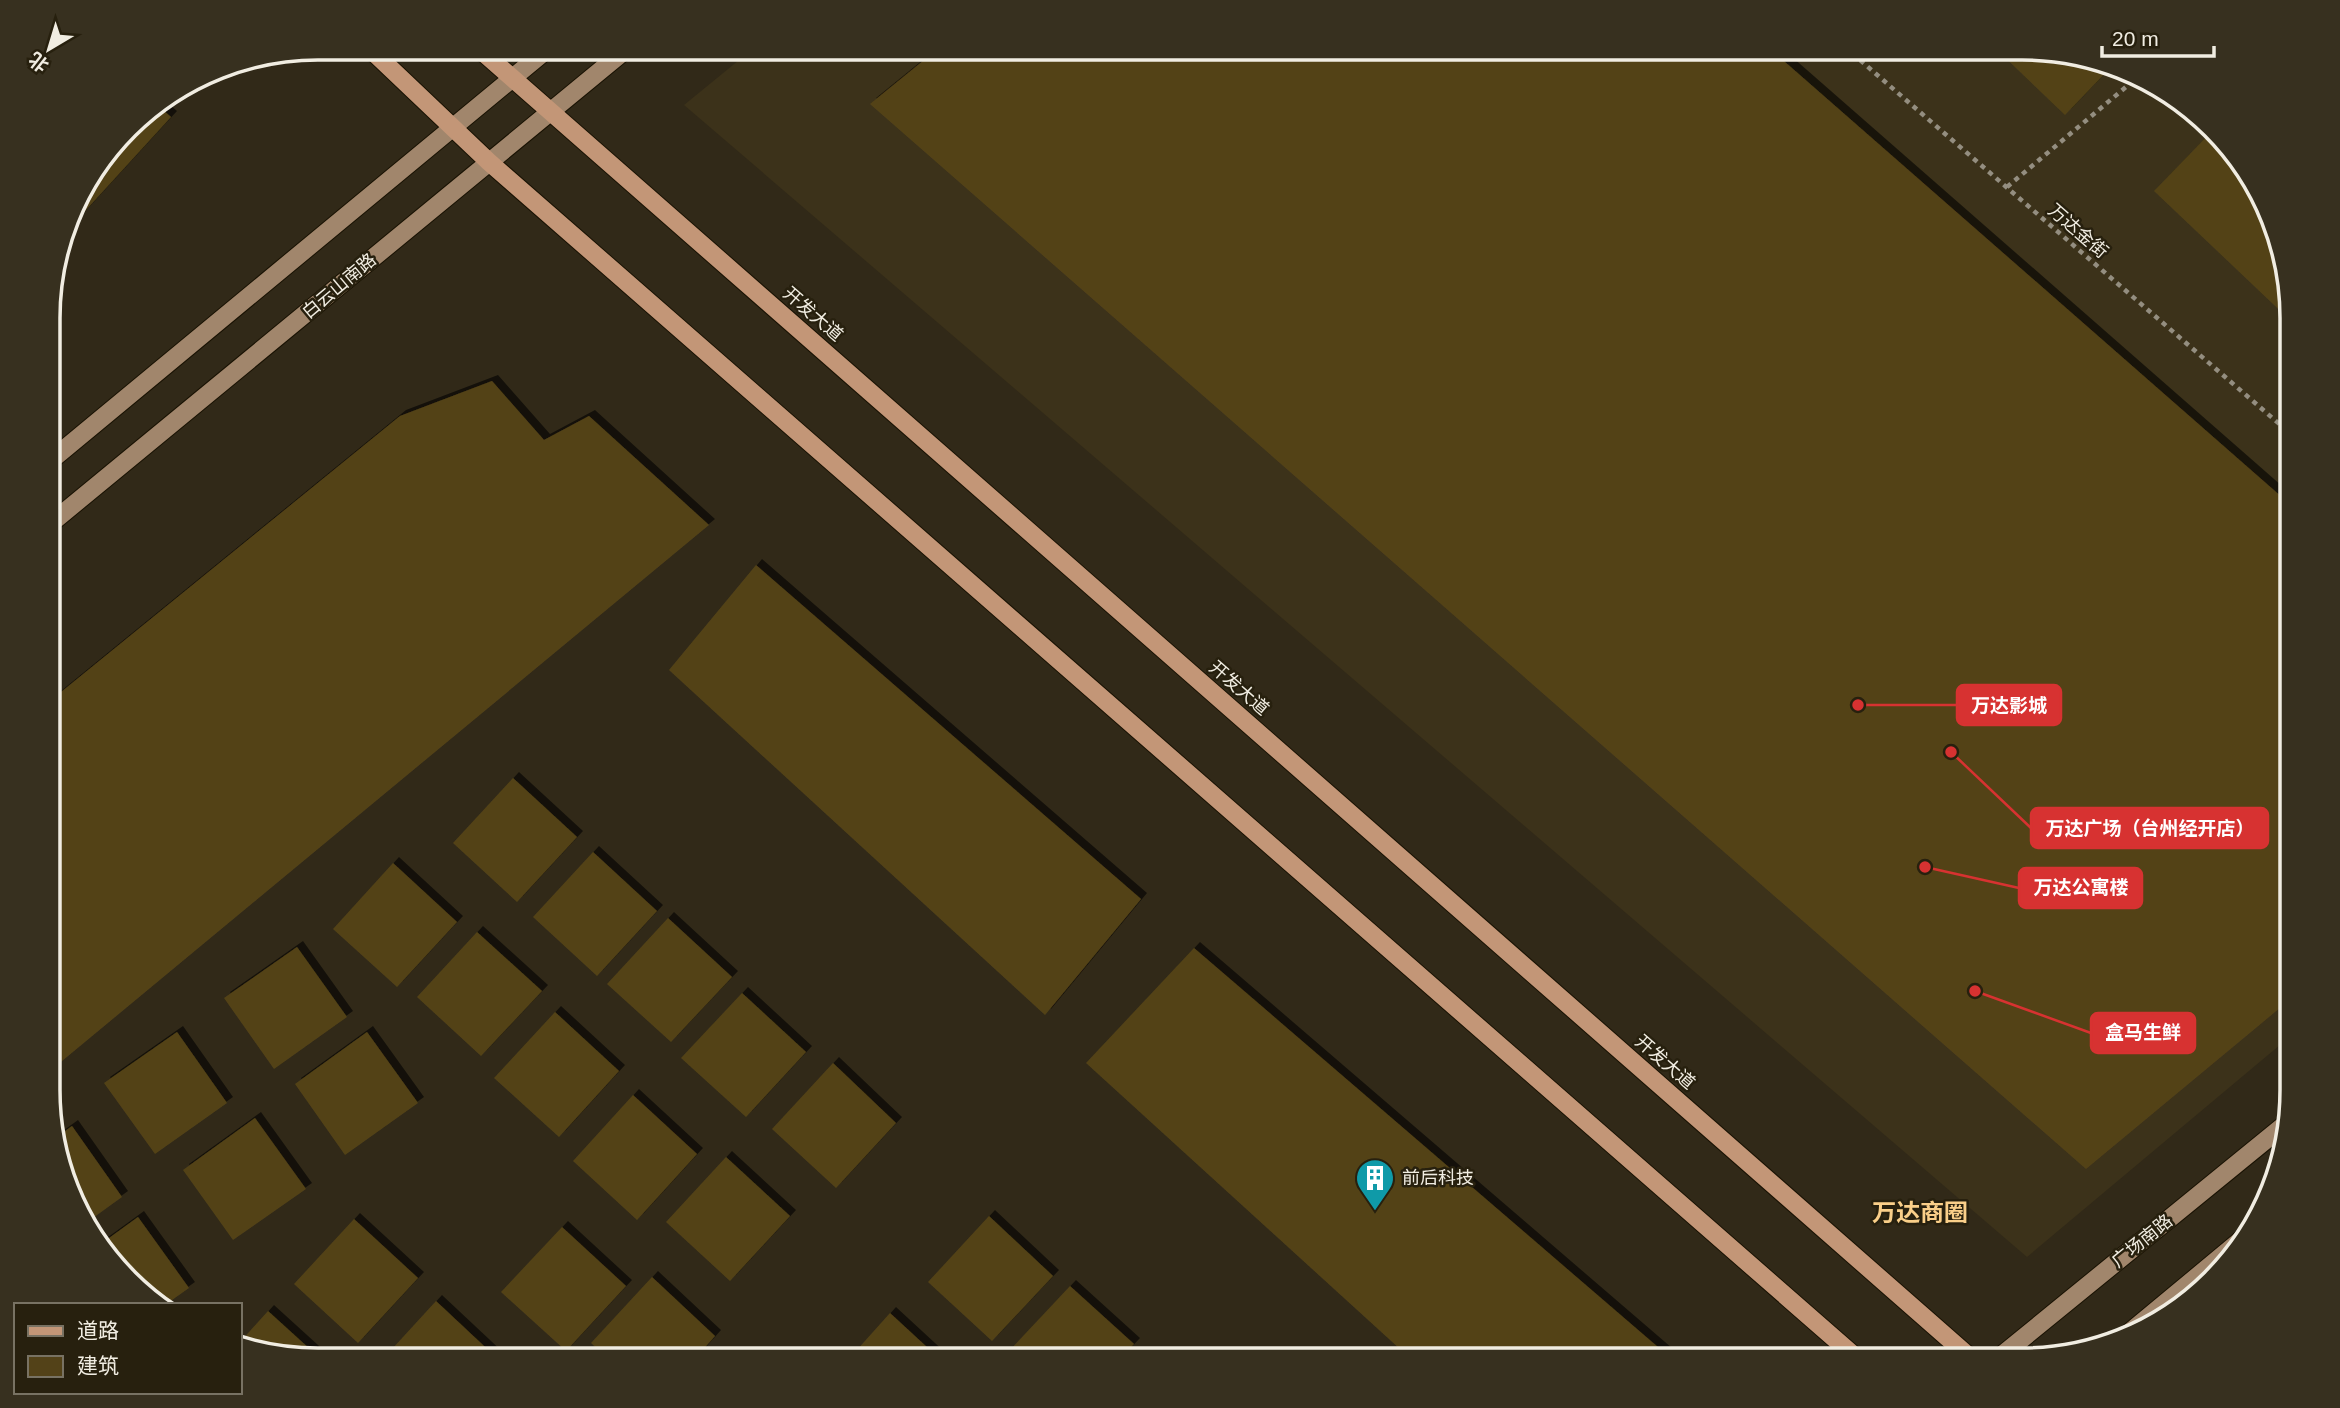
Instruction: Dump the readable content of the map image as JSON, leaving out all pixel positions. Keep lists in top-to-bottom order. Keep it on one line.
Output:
{"streets":{"main road":["白云山南路","开发大道","广场南路"],"path":["万达金街"]},"crossings":[["白云山南路","开发大道"]],"districts":["万达商圈"],"places":{"other":["万达影城","万达广场（台州经开店）","万达公寓楼","盒马生鲜"],"building":["前后科技"]},"legend":["道路","建筑"],"scale_bar":"20 m","north":"bottom left"}
